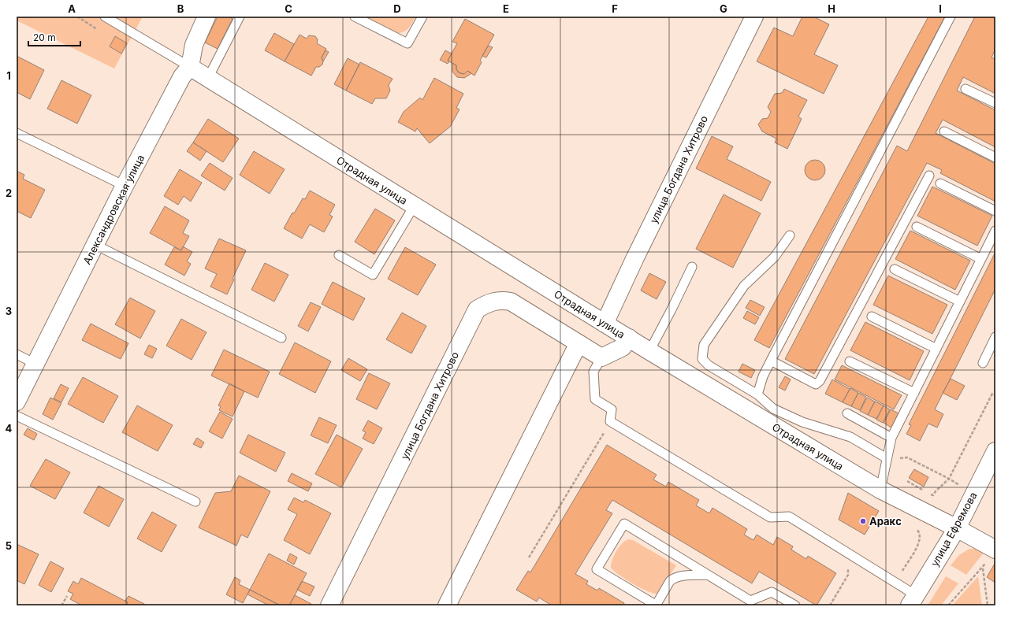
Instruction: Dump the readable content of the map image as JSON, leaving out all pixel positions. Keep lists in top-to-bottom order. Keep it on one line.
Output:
{"streets":{"street":["улица Богдана Хитрово","Отрадная улица","Александровская улица","улица Ефремова"]},"crossings":[["улица Богдана Хитрово","Отрадная улица"],["Отрадная улица","Александровская улица"],["Отрадная улица","улица Ефремова"]],"places":["Аракc"],"scale_bar":"20 m","grid":{"columns":["A","B","C","D","E","F","G","H","I"],"rows":["1","2","3","4","5"]}}
